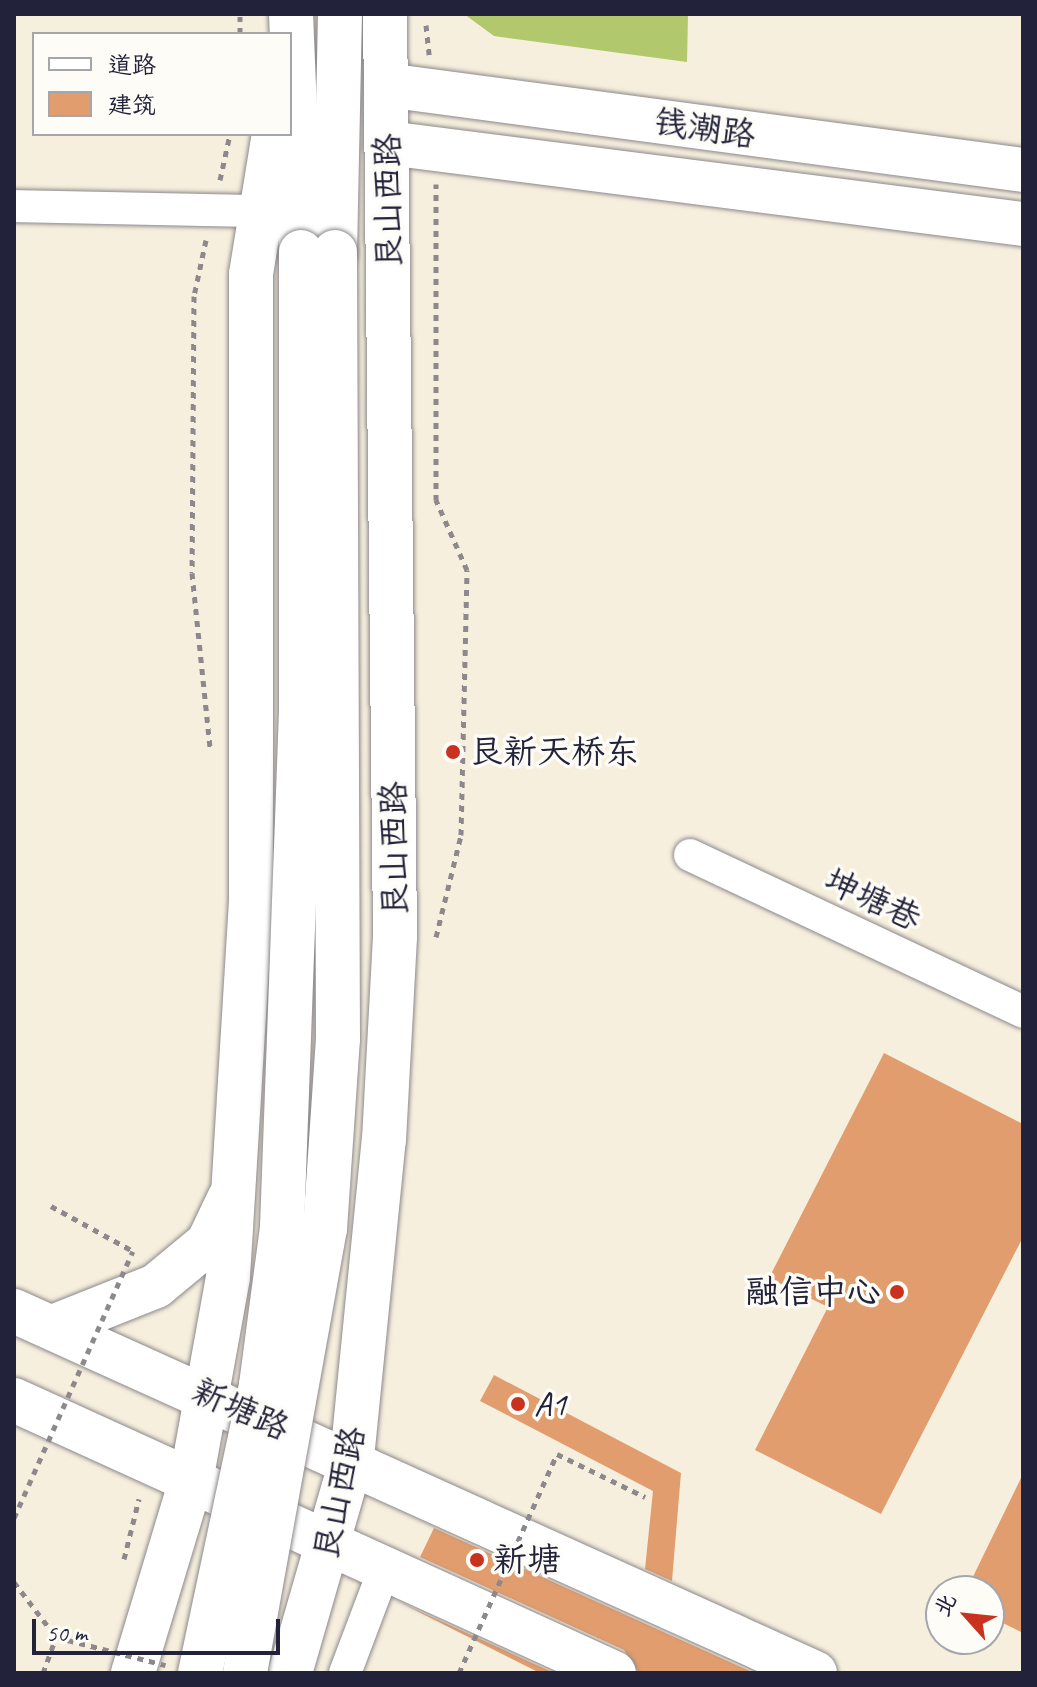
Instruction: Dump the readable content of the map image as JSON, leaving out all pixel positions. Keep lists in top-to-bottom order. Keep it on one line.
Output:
{"streets":{"main road":["钱潮路","艮山西路","新塘路"],"street":["坤塘巷"]},"crossings":[["钱潮路","艮山西路"],["艮山西路","新塘路"]],"places":["艮新天桥东","融信中心","A1","新塘"],"legend":["道路","建筑"],"scale_bar":"50 m","north":"top left"}
